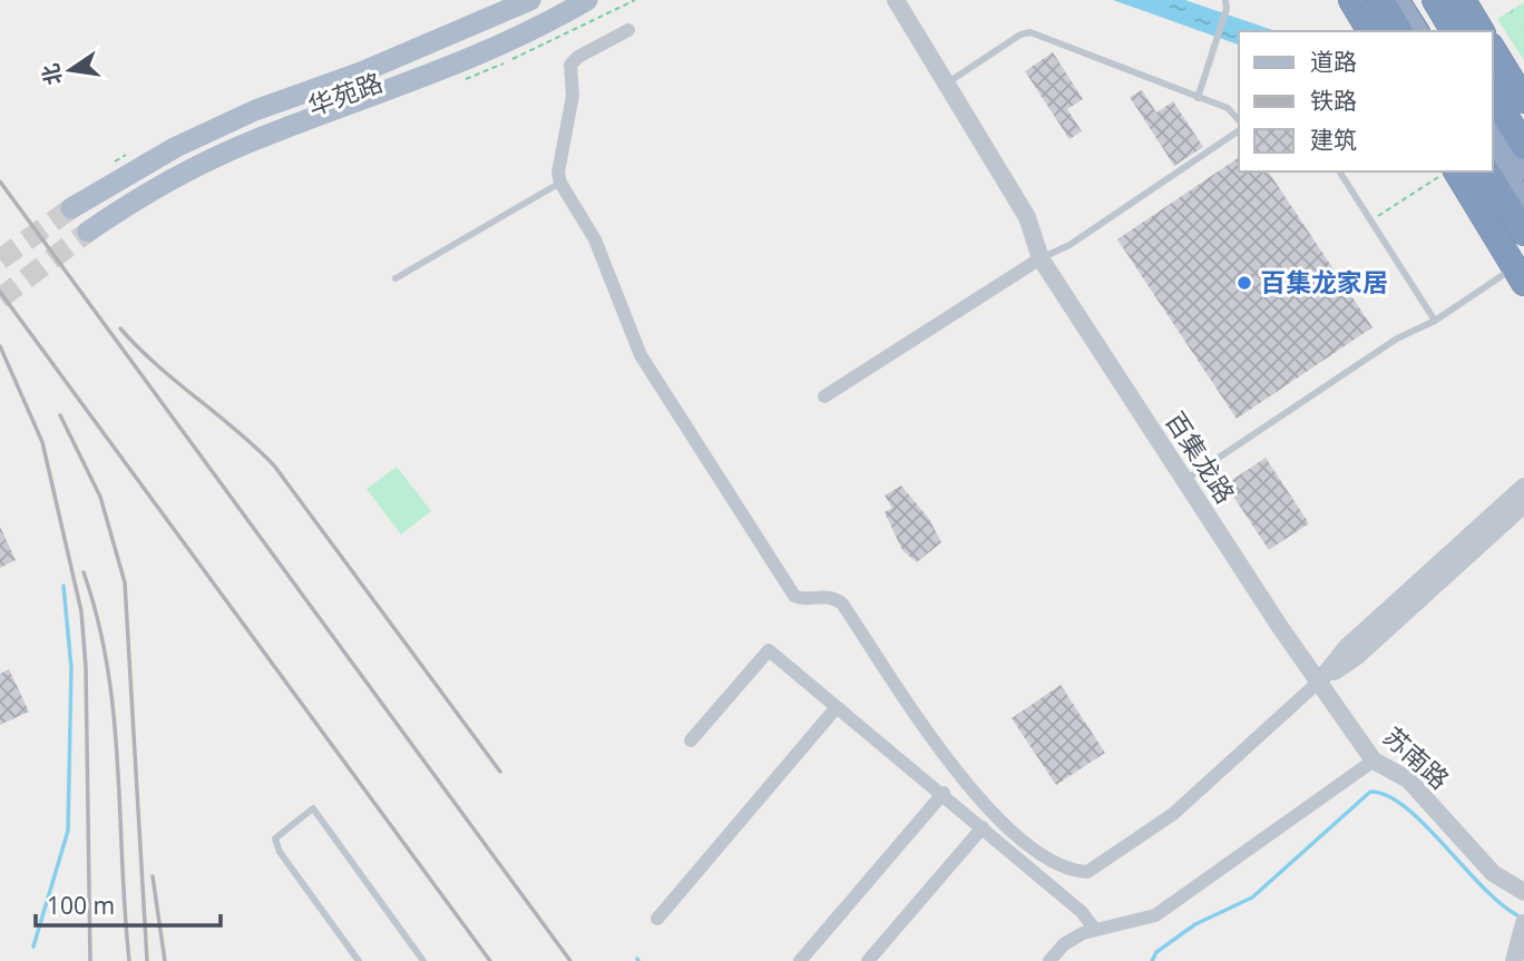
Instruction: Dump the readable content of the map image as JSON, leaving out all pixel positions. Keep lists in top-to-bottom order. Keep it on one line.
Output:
{"streets":{"main road":["华苑路"],"street":["百集龙路","苏南路"]},"crossings":[["百集龙路","苏南路"]],"places":["百集龙家居"],"legend":["道路","铁路","建筑"],"scale_bar":"100 m","north":"left"}
